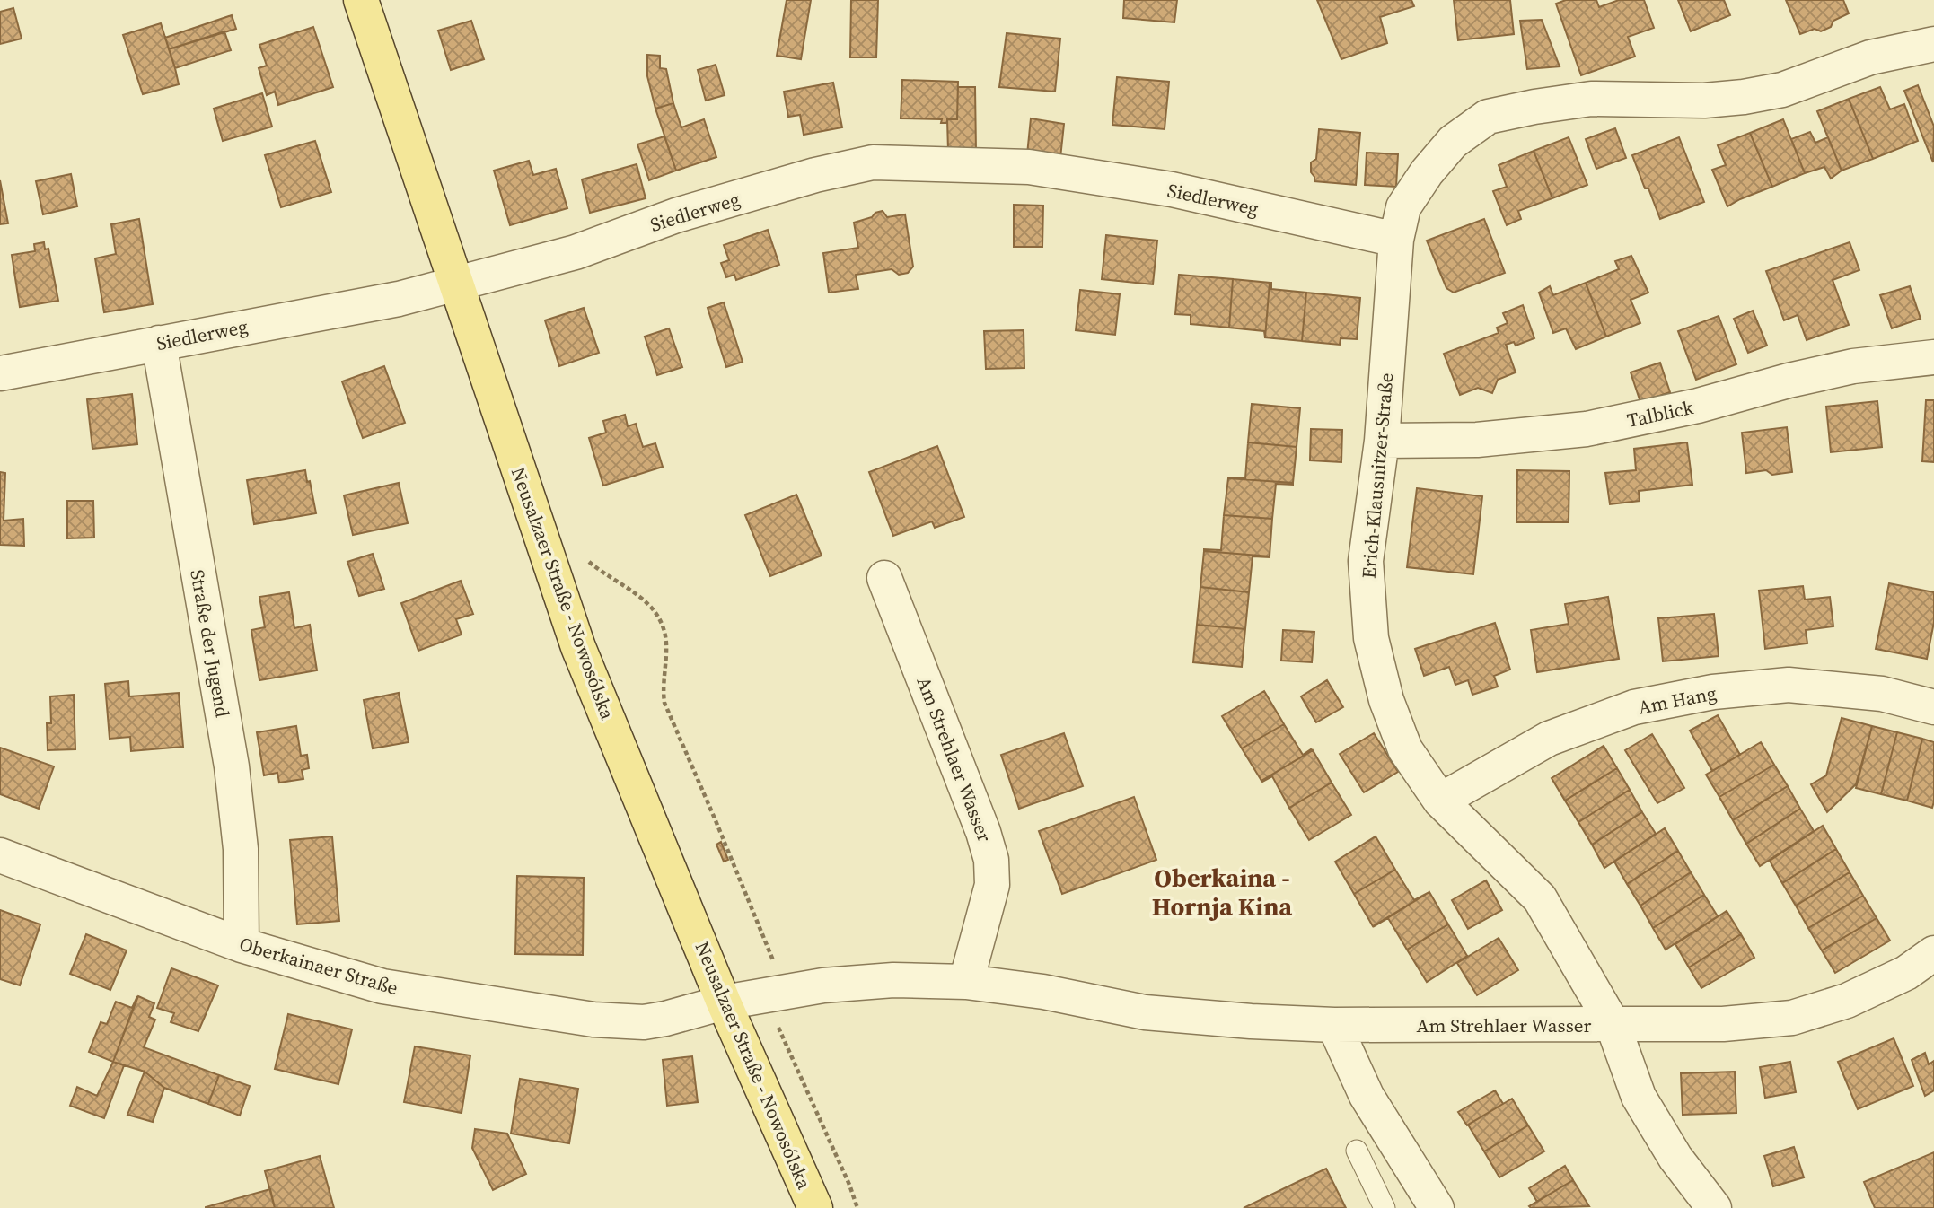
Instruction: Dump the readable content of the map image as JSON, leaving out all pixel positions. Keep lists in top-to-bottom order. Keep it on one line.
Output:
{"streets":{"main road":["Neusalzaer Straße - Nowosólska"],"street":["Siedlerweg","Talblick","Erich-Klausnitzer-Straße","Straße der Jugend","Am Hang","Am Strehlaer Wasser","Oberkainaer Straße"]},"crossings":[["Siedlerweg","Erich-Klausnitzer-Straße"],["Siedlerweg","Neusalzaer Straße - Nowosólska"],["Siedlerweg","Straße der Jugend"],["Talblick","Erich-Klausnitzer-Straße"],["Erich-Klausnitzer-Straße","Am Hang"],["Erich-Klausnitzer-Straße","Am Strehlaer Wasser"],["Neusalzaer Straße - Nowosólska","Am Strehlaer Wasser"],["Neusalzaer Straße - Nowosólska","Oberkainaer Straße"],["Straße der Jugend","Oberkainaer Straße"],["Am Strehlaer Wasser","Oberkainaer Straße"]],"districts":["Oberkaina - Hornja Kina"]}
